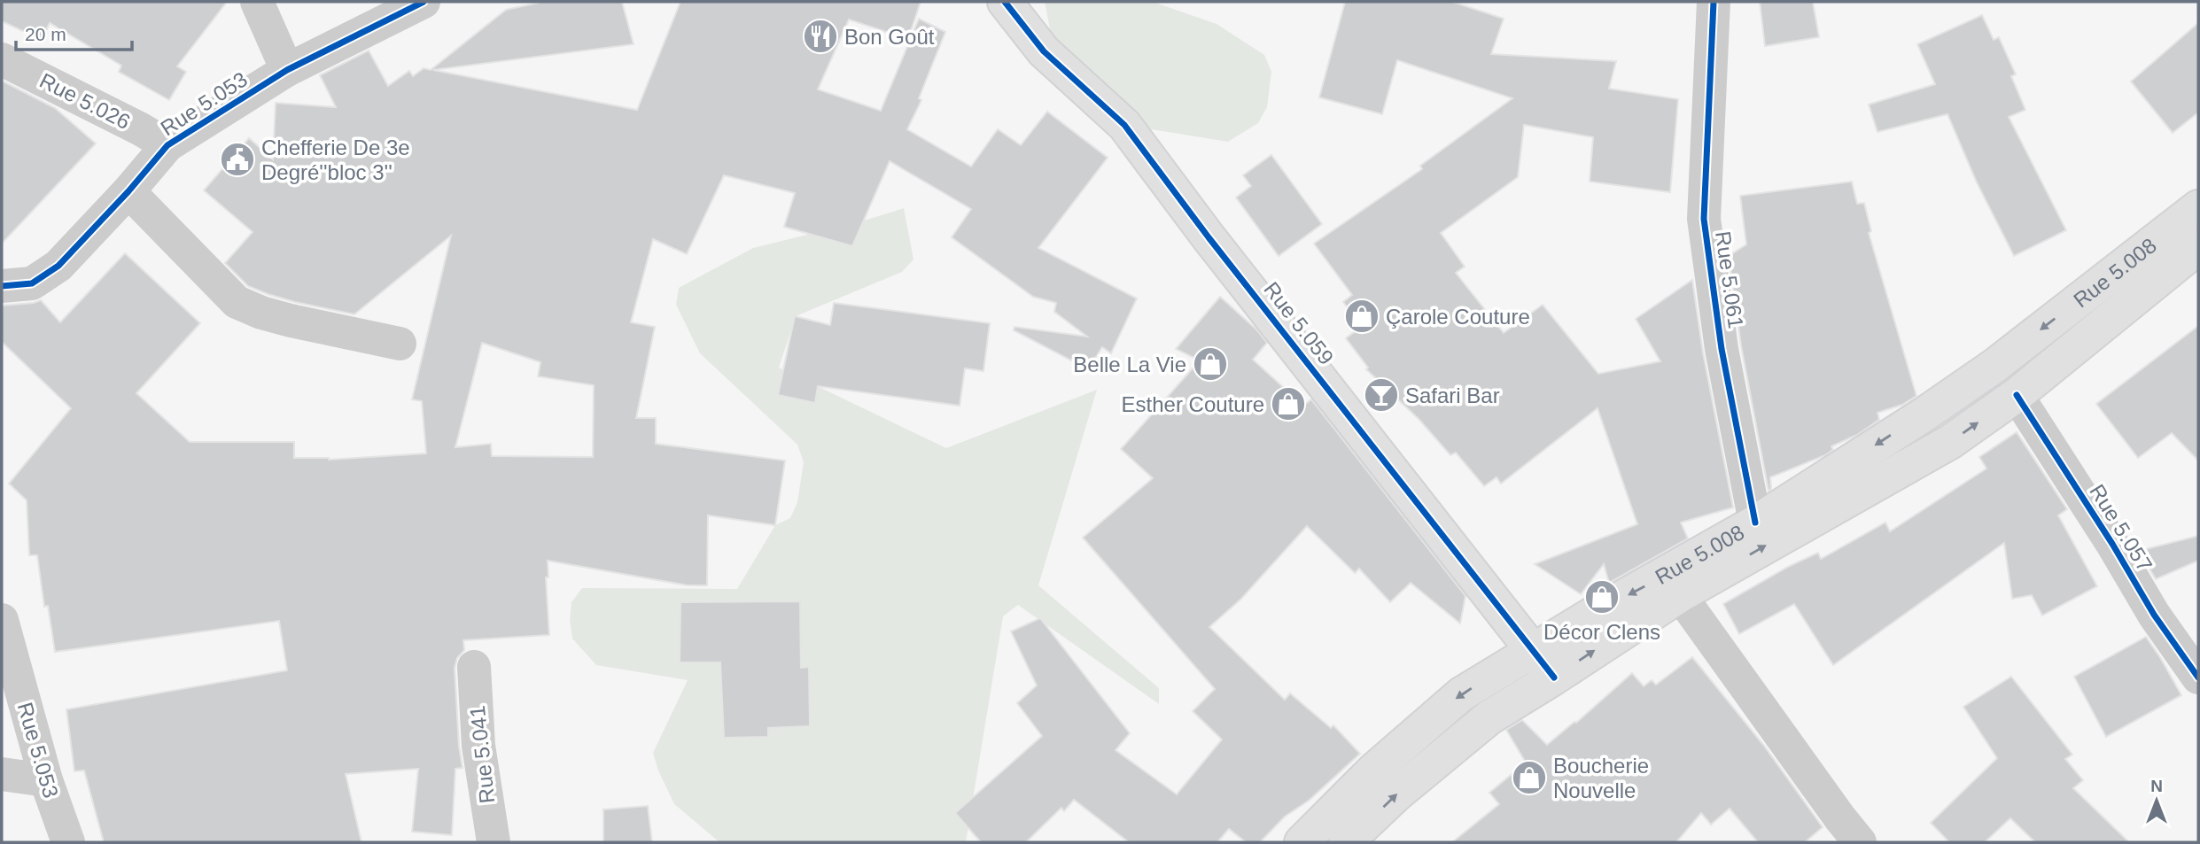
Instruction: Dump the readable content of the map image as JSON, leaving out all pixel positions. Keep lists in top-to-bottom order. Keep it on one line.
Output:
{"streets":{"main road":["Rue 5.008","Rue 5.059"],"street":["Rue 5.026","Rue 5.053","Rue 5.061","Rue 5.057","Rue 5.041"]},"crossings":[["Rue 5.026","Rue 5.053"],["Rue 5.008","Rue 5.061"],["Rue 5.008","Rue 5.059"],["Rue 5.008","Rue 5.057"]],"places":{"restaurant":["Bon Goût"],"public building":["Chefferie De 3e Degré''bloc 3''"],"shop":["Çarole Couture","Belle La Vie","Esther Couture","Décor Clens","Boucherie Nouvelle"],"bar":["Safari Bar"]},"scale_bar":"20 m","north":"top"}
